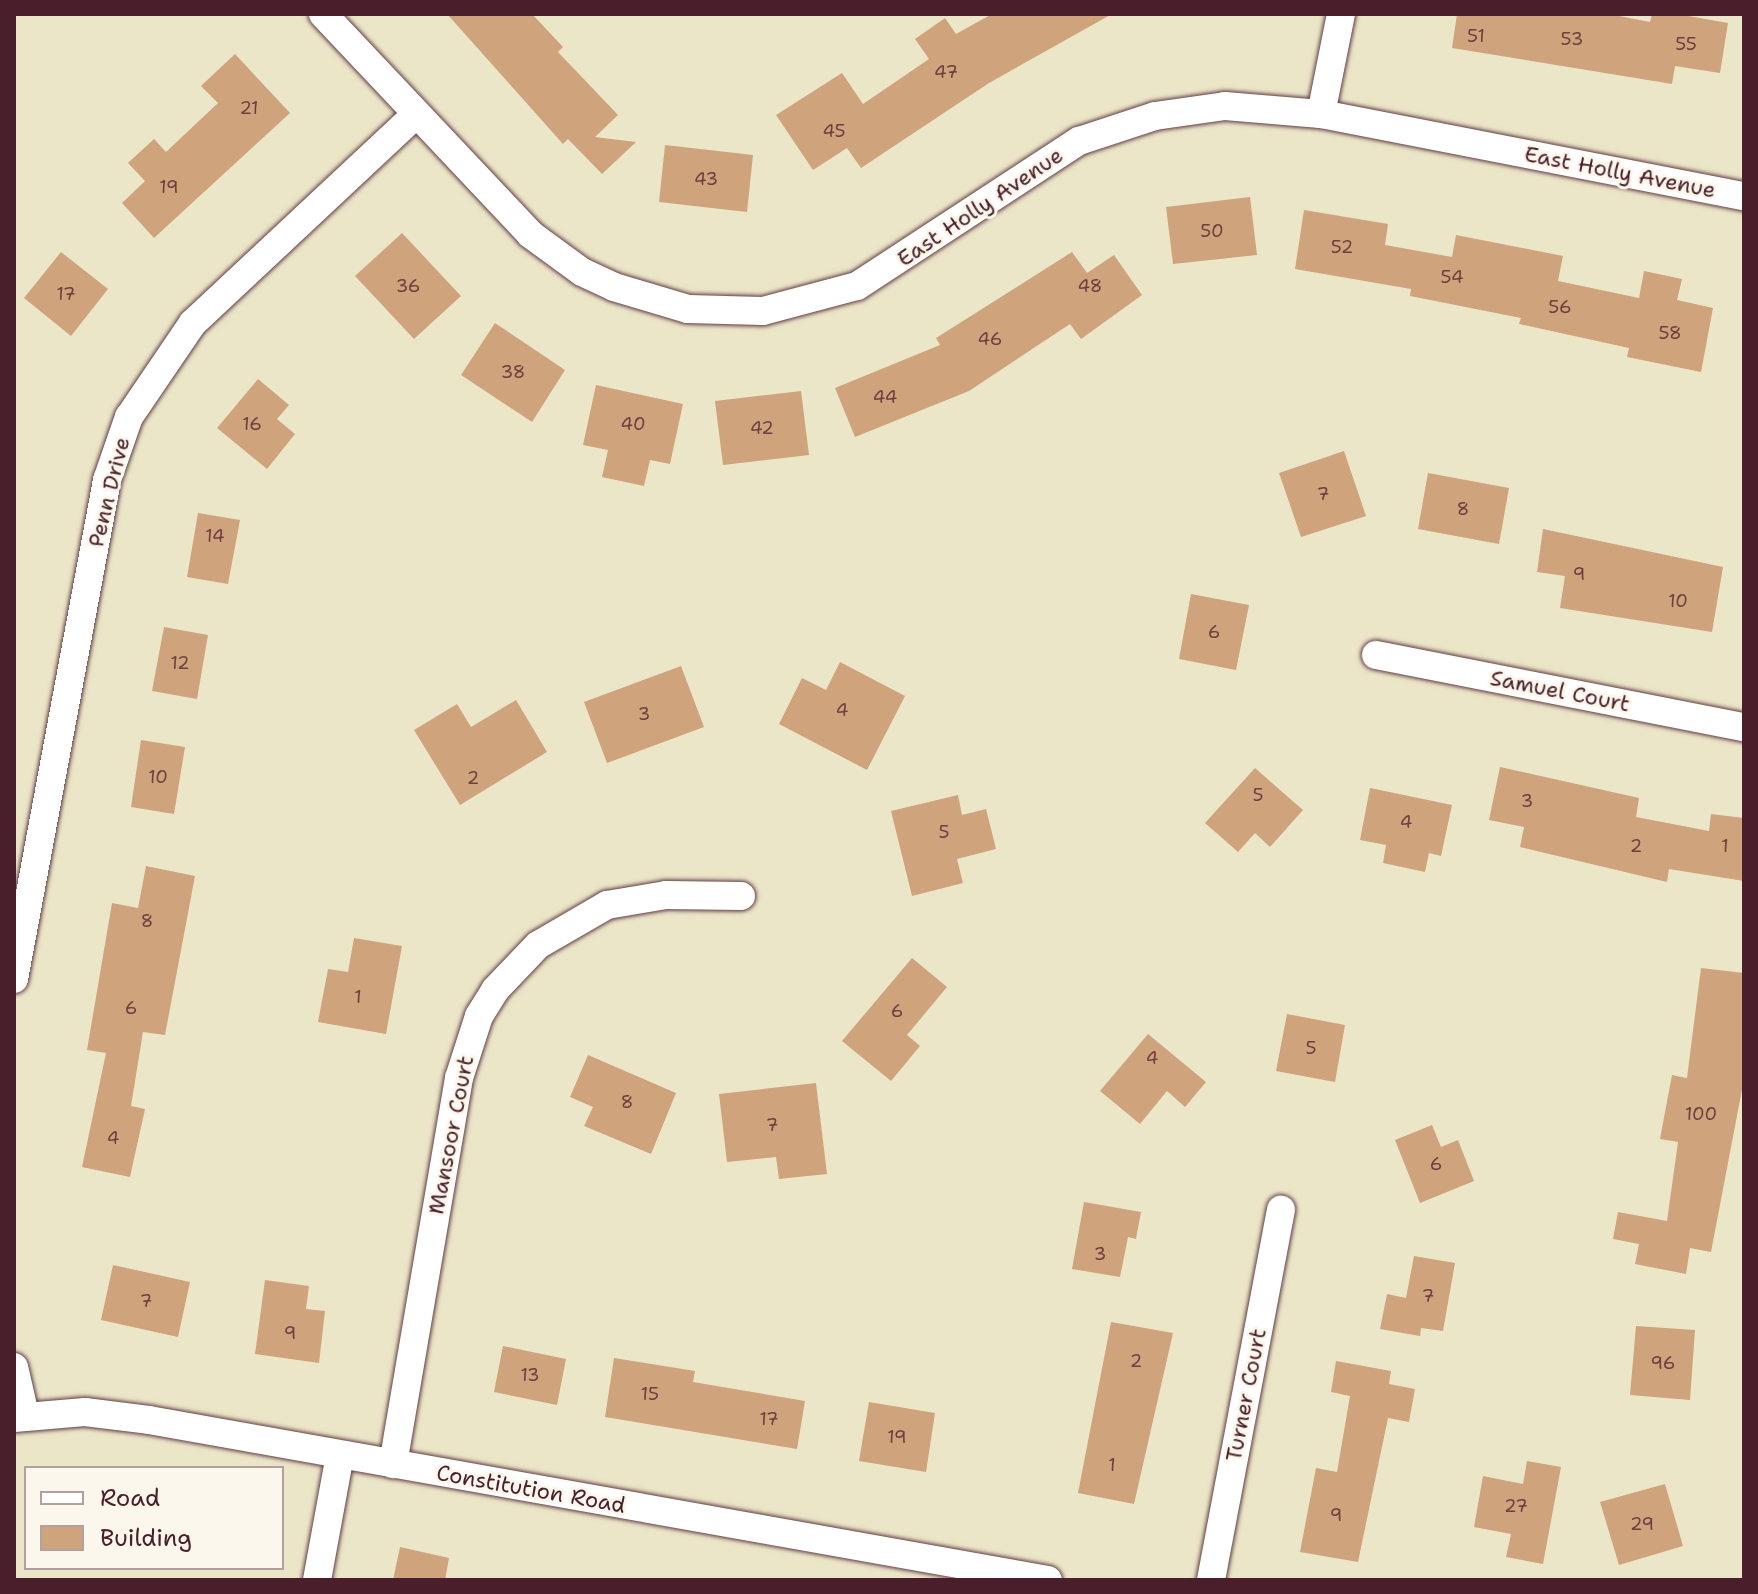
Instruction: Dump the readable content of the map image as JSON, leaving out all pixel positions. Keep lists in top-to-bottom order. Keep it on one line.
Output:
{"streets":{"street":["East Holly Avenue","Penn Drive","Samuel Court","Mansoor Court","Turner Court","Constitution Road"]},"crossings":[["East Holly Avenue","Penn Drive"],["Mansoor Court","Constitution Road"]],"house_numbers":["51","53","55","47","21","45","43","19","50","52","54","36","48","17","56","58","46","38","44","16","40","42","7","8","14","9","10","6","12","4","3","10","2","5","3","4","5","2","1","8","1","6","6","5","4","8","100","7","4","6","3","7","7","9","2","96","13","15","17","19","1","27","9","29"],"legend":["Road","Building"]}
